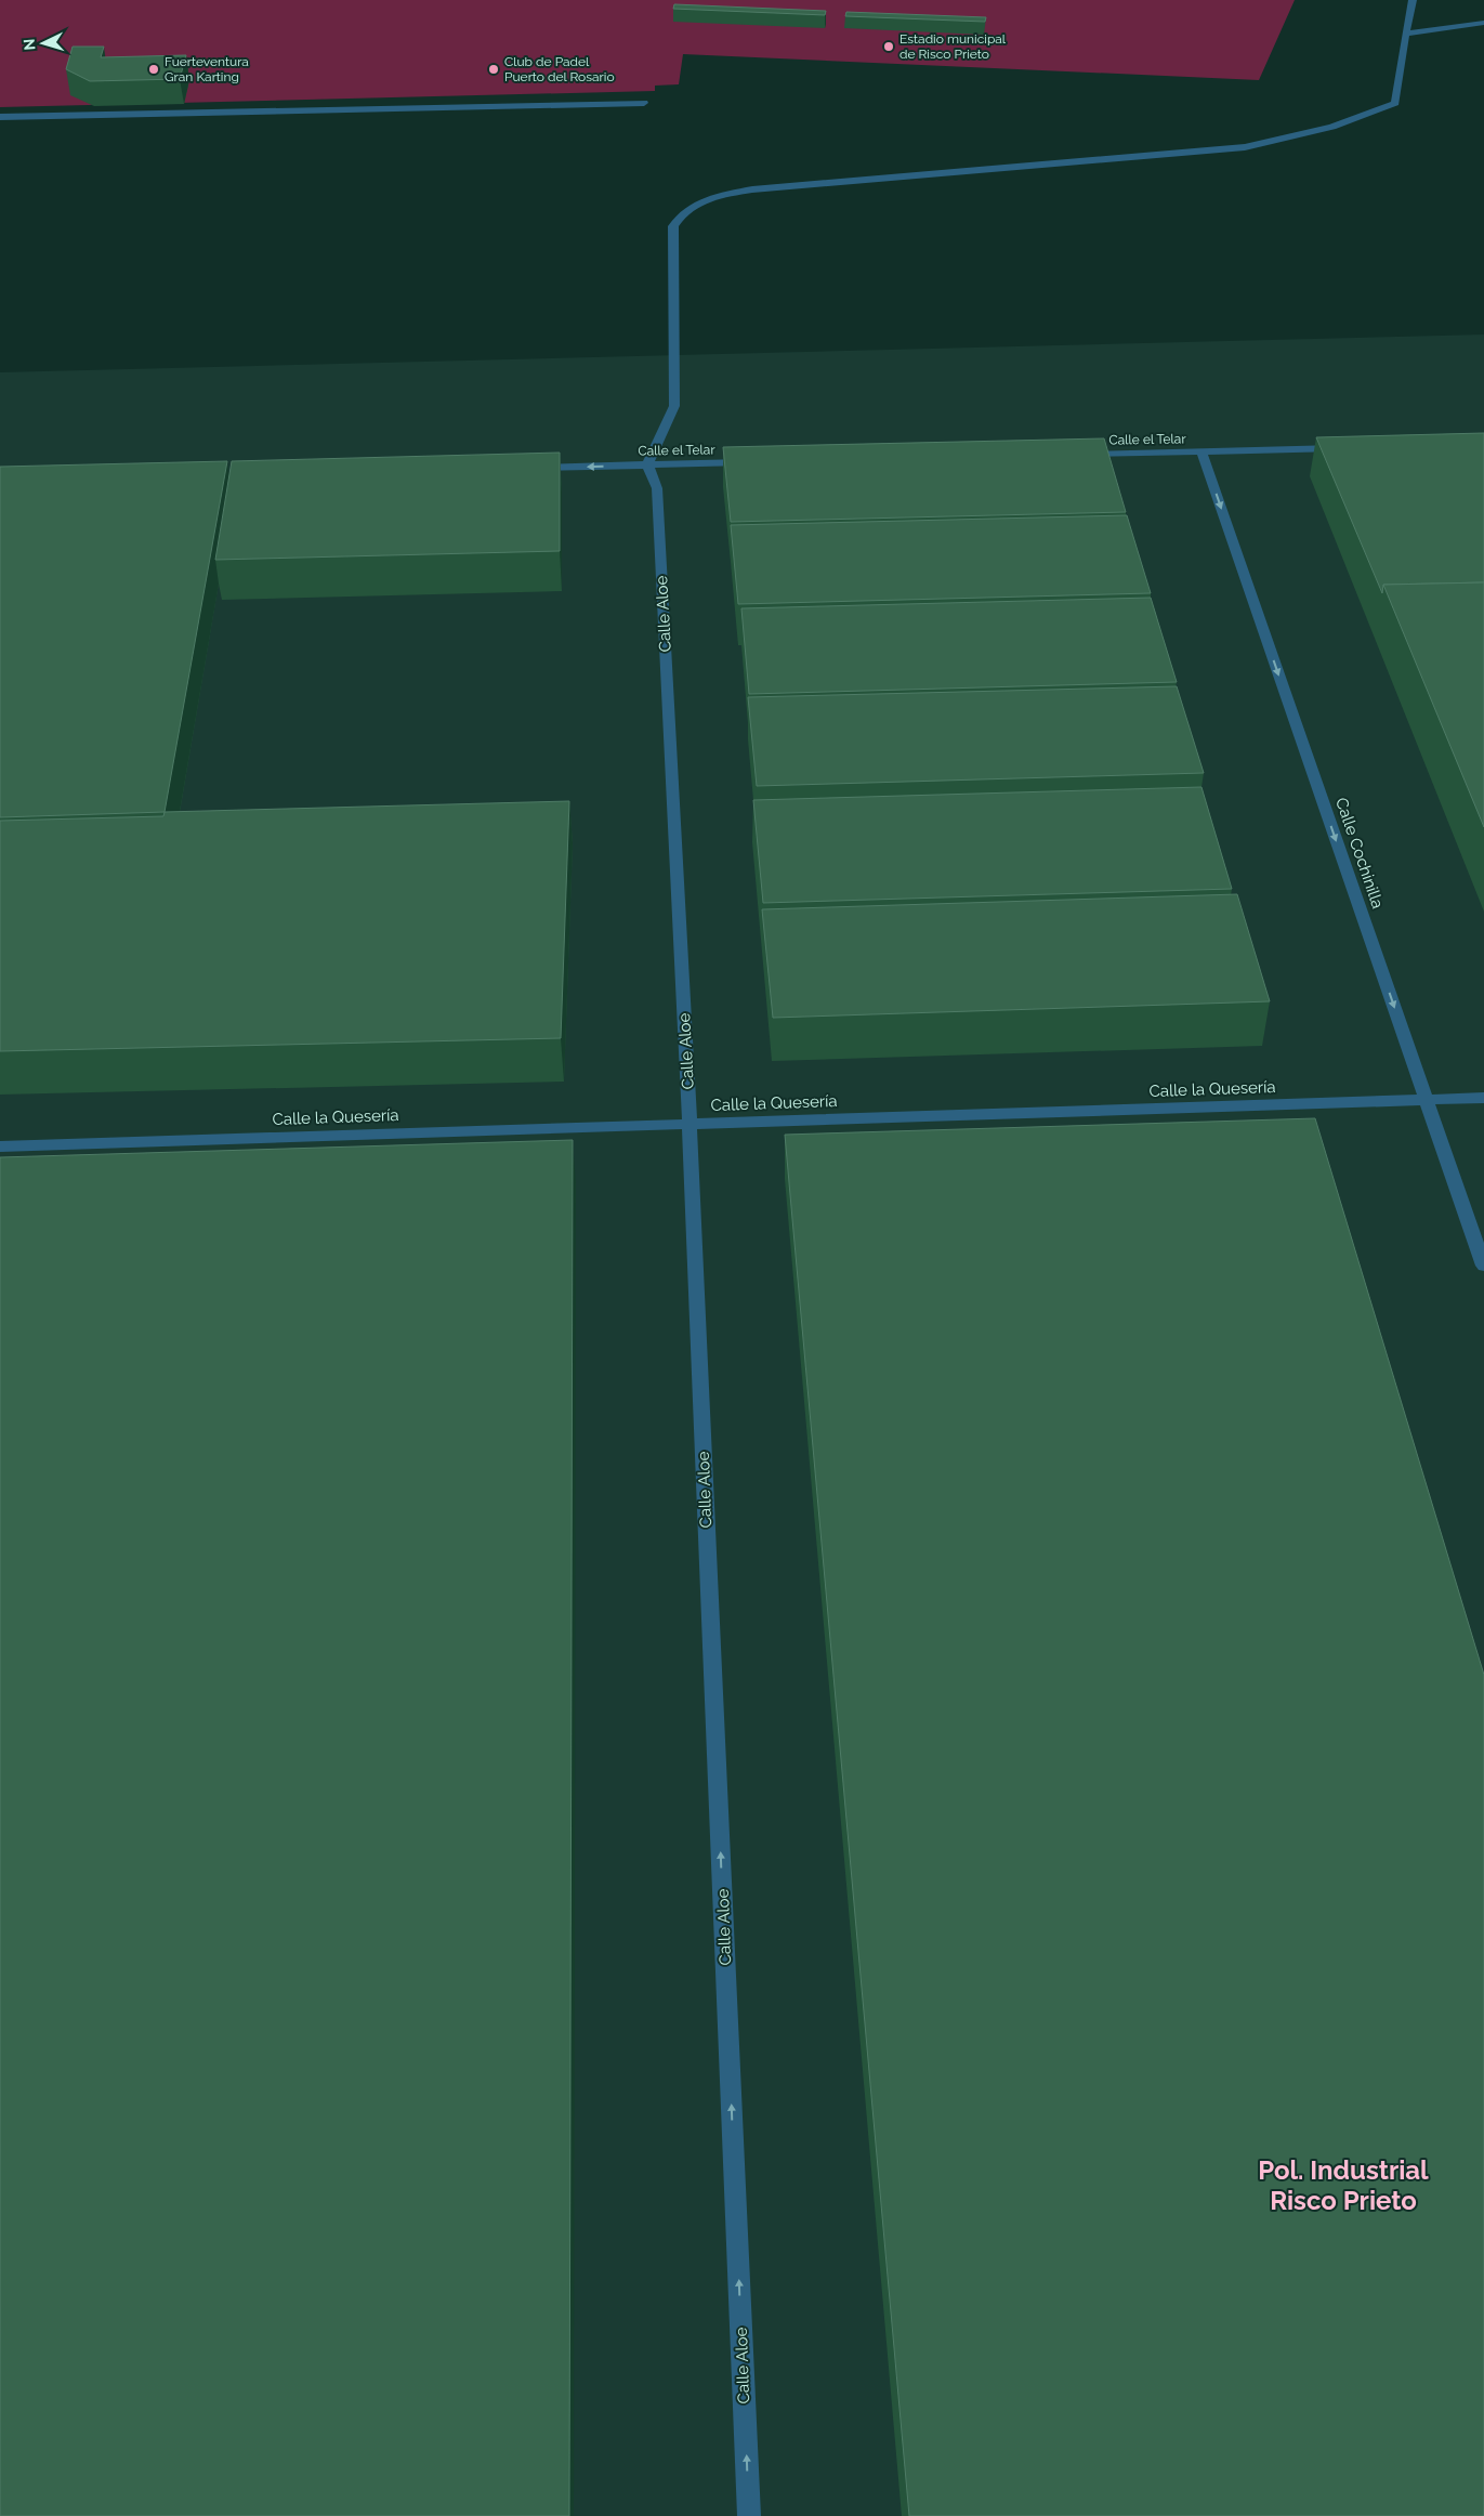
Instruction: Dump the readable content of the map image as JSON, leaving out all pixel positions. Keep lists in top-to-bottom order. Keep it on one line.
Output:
{"streets":{"street":["Calle el Telar","Calle Aloe","Calle Cochinilla","Calle la Quesería"]},"crossings":[["Calle el Telar","Calle Aloe"],["Calle el Telar","Calle Cochinilla"],["Calle Aloe","Calle la Quesería"],["Calle Cochinilla","Calle la Quesería"]],"one_way":["Calle Aloe","Calle Cochinilla"],"districts":["Pol. Industrial Risco Prieto"],"places":["Estadio municipal de Risco Prieto","Fuerteventura Gran Karting","Club de Padel Puerto del Rosario"],"north":"left"}
